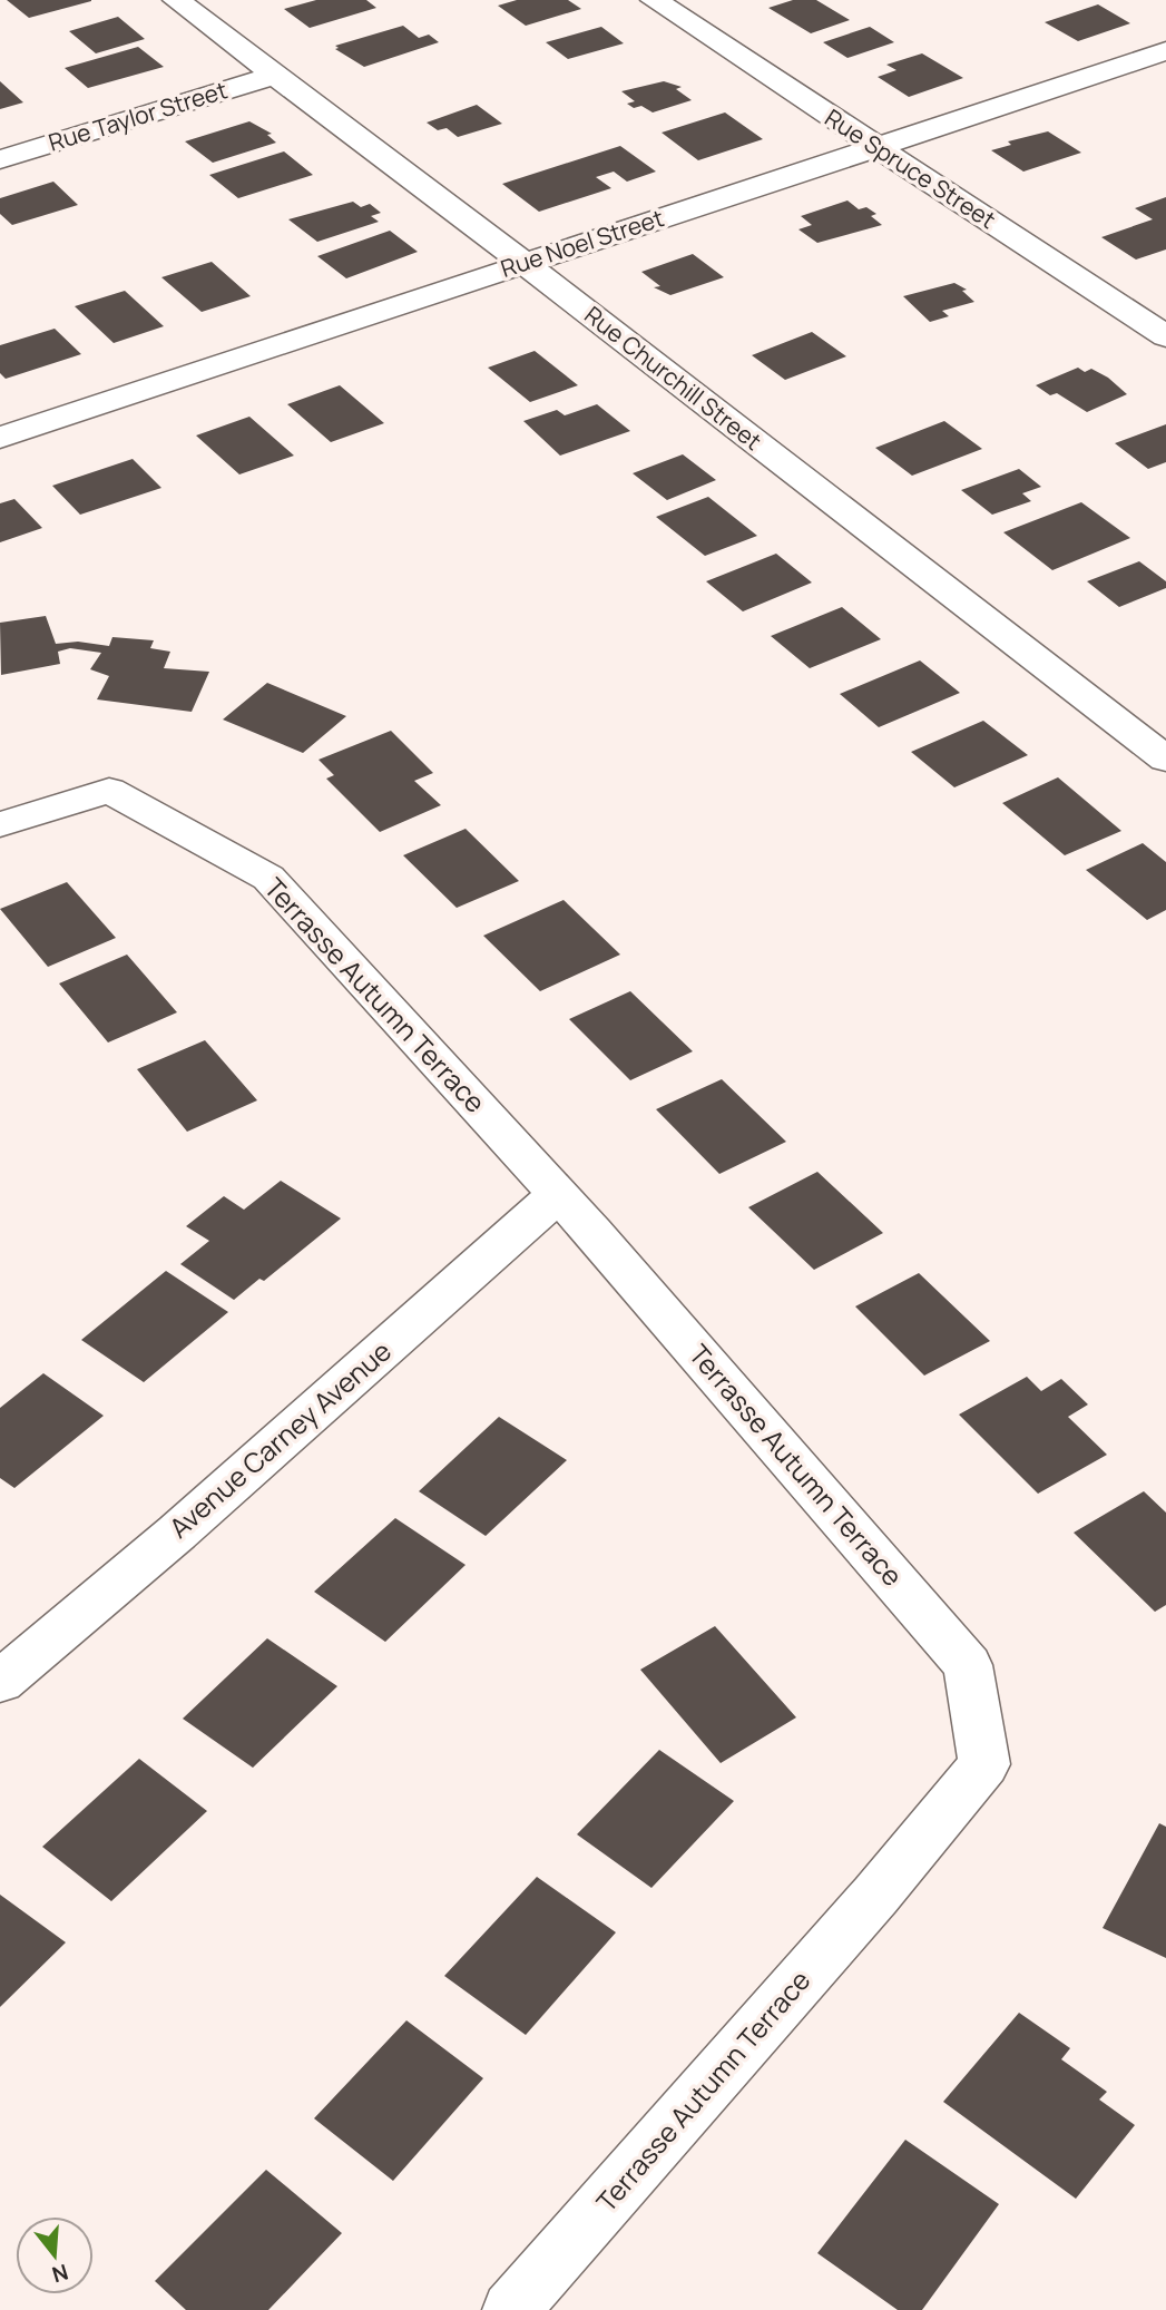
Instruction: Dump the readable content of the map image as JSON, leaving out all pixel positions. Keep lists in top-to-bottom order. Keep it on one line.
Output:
{"streets":{"street":["Rue Taylor Street","Rue Spruce Street","Rue Noel Street","Rue Churchill Street","Terrasse Autumn Terrace","Avenue Carney Avenue"]},"crossings":[["Rue Taylor Street","Rue Churchill Street"],["Rue Spruce Street","Rue Noel Street"],["Rue Noel Street","Rue Churchill Street"],["Terrasse Autumn Terrace","Avenue Carney Avenue"]],"north":"bottom"}
